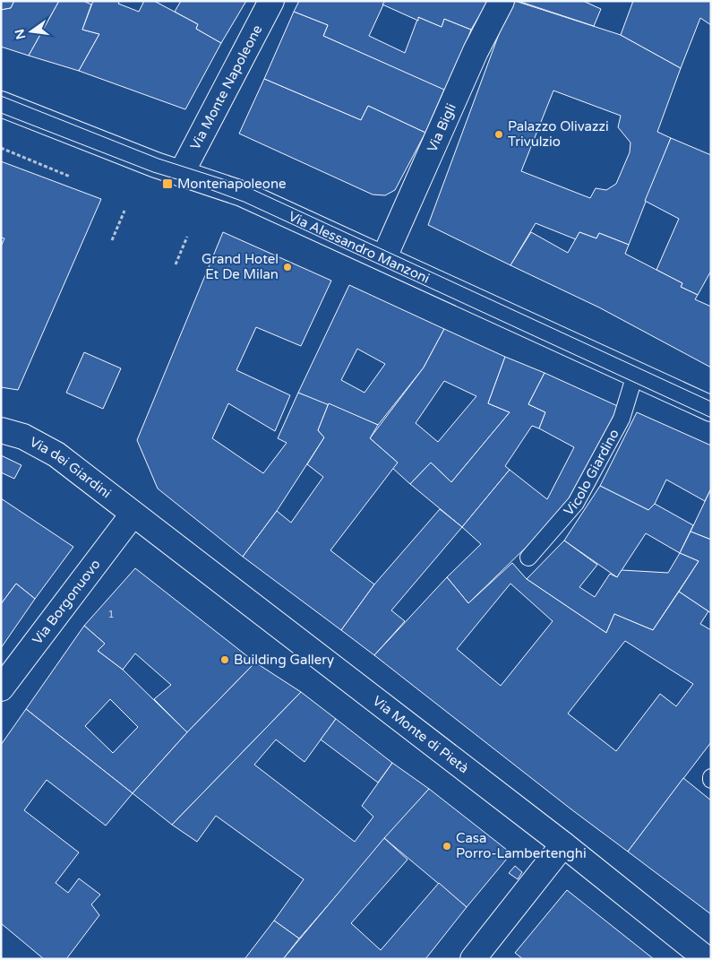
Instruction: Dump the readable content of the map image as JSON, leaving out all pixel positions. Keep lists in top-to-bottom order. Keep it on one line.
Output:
{"streets":{"street":["Via Monte Napoleone","Via Bigli","Via Alessandro Manzoni","Via dei Giardini","Via Borgonuovo","Via Monte di Pietà"],"lane":["Vicolo Giardino"]},"crossings":[["Via Monte Napoleone","Via Alessandro Manzoni"],["Via Bigli","Via Alessandro Manzoni"],["Via Alessandro Manzoni","Vicolo Giardino"],["Via dei Giardini","Via Borgonuovo"],["Via dei Giardini","Via Monte di Pietà"],["Via Borgonuovo","Via Monte di Pietà"]],"places":{"other":["Palazzo Olivazzi Trivulzio","Grand Hotel Et De Milan","Building Gallery","Casa Porro-Lambertenghi"],"transit":["Montenapoleone"]},"house_numbers":["1"],"north":"left"}
